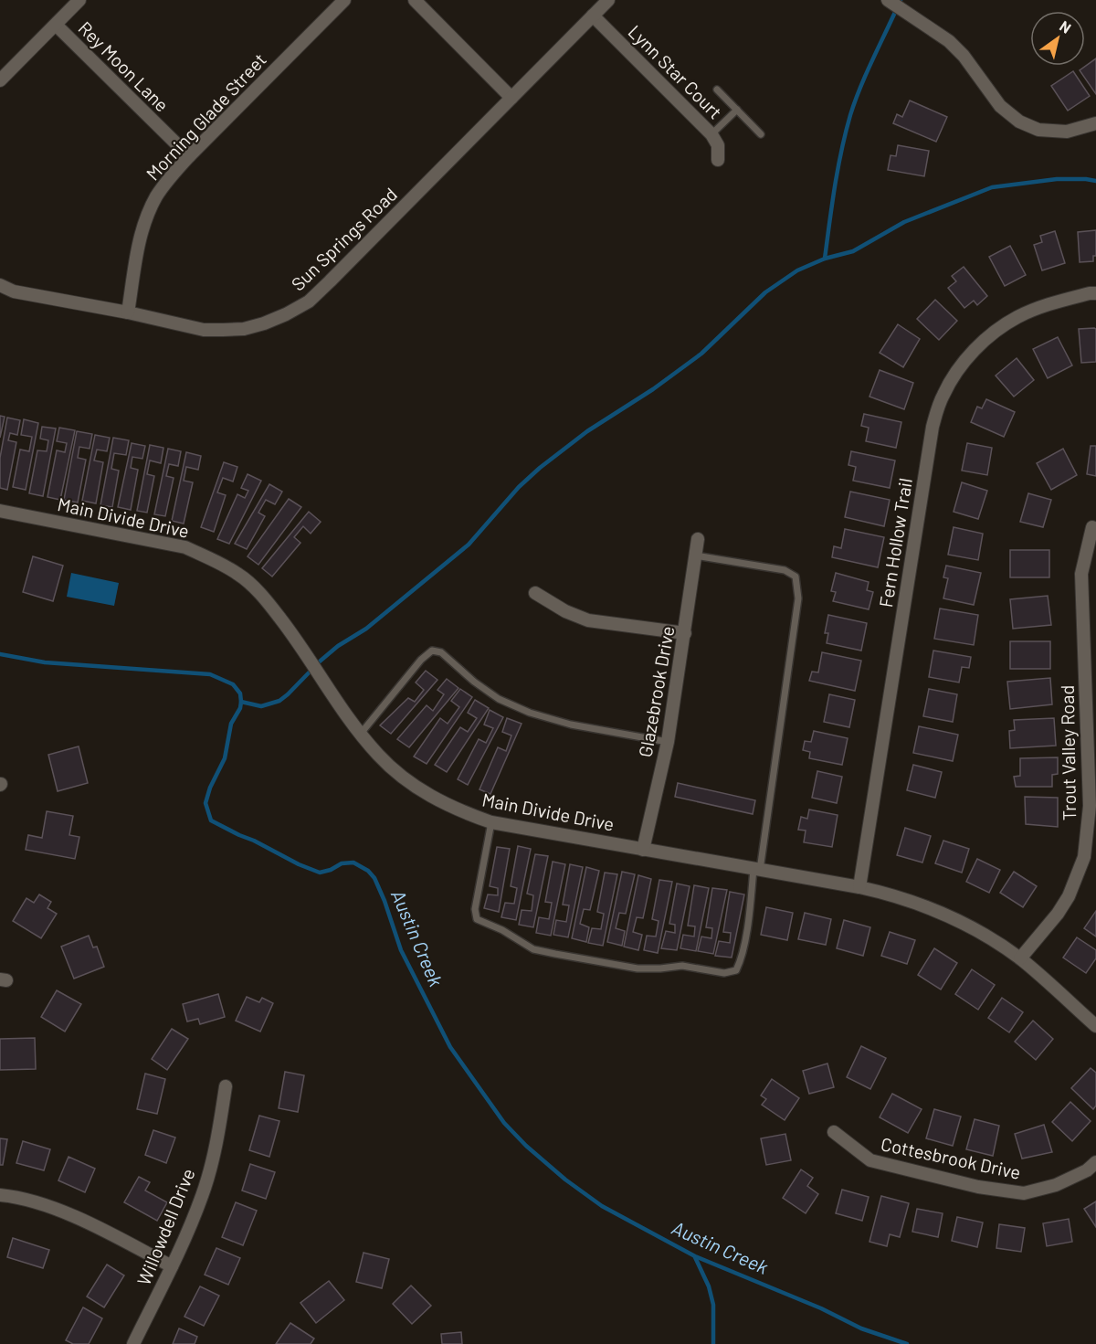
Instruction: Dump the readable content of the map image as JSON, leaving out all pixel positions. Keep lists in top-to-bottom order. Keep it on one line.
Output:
{"streets":{"street":["Rey Moon Lane","Lynn Star Court","Morning Glade Street","Sun Springs Road","Main Divide Drive","Fern Hollow Trail","Glazebrook Drive","Trout Valley Road","Cottesbrook Drive","Willowdell Drive"]},"crossings":[["Rey Moon Lane","Morning Glade Street"],["Lynn Star Court","Sun Springs Road"],["Morning Glade Street","Sun Springs Road"],["Main Divide Drive","Fern Hollow Trail"],["Main Divide Drive","Glazebrook Drive"],["Main Divide Drive","Trout Valley Road"]],"water":["Austin Creek"],"north":"top right"}
